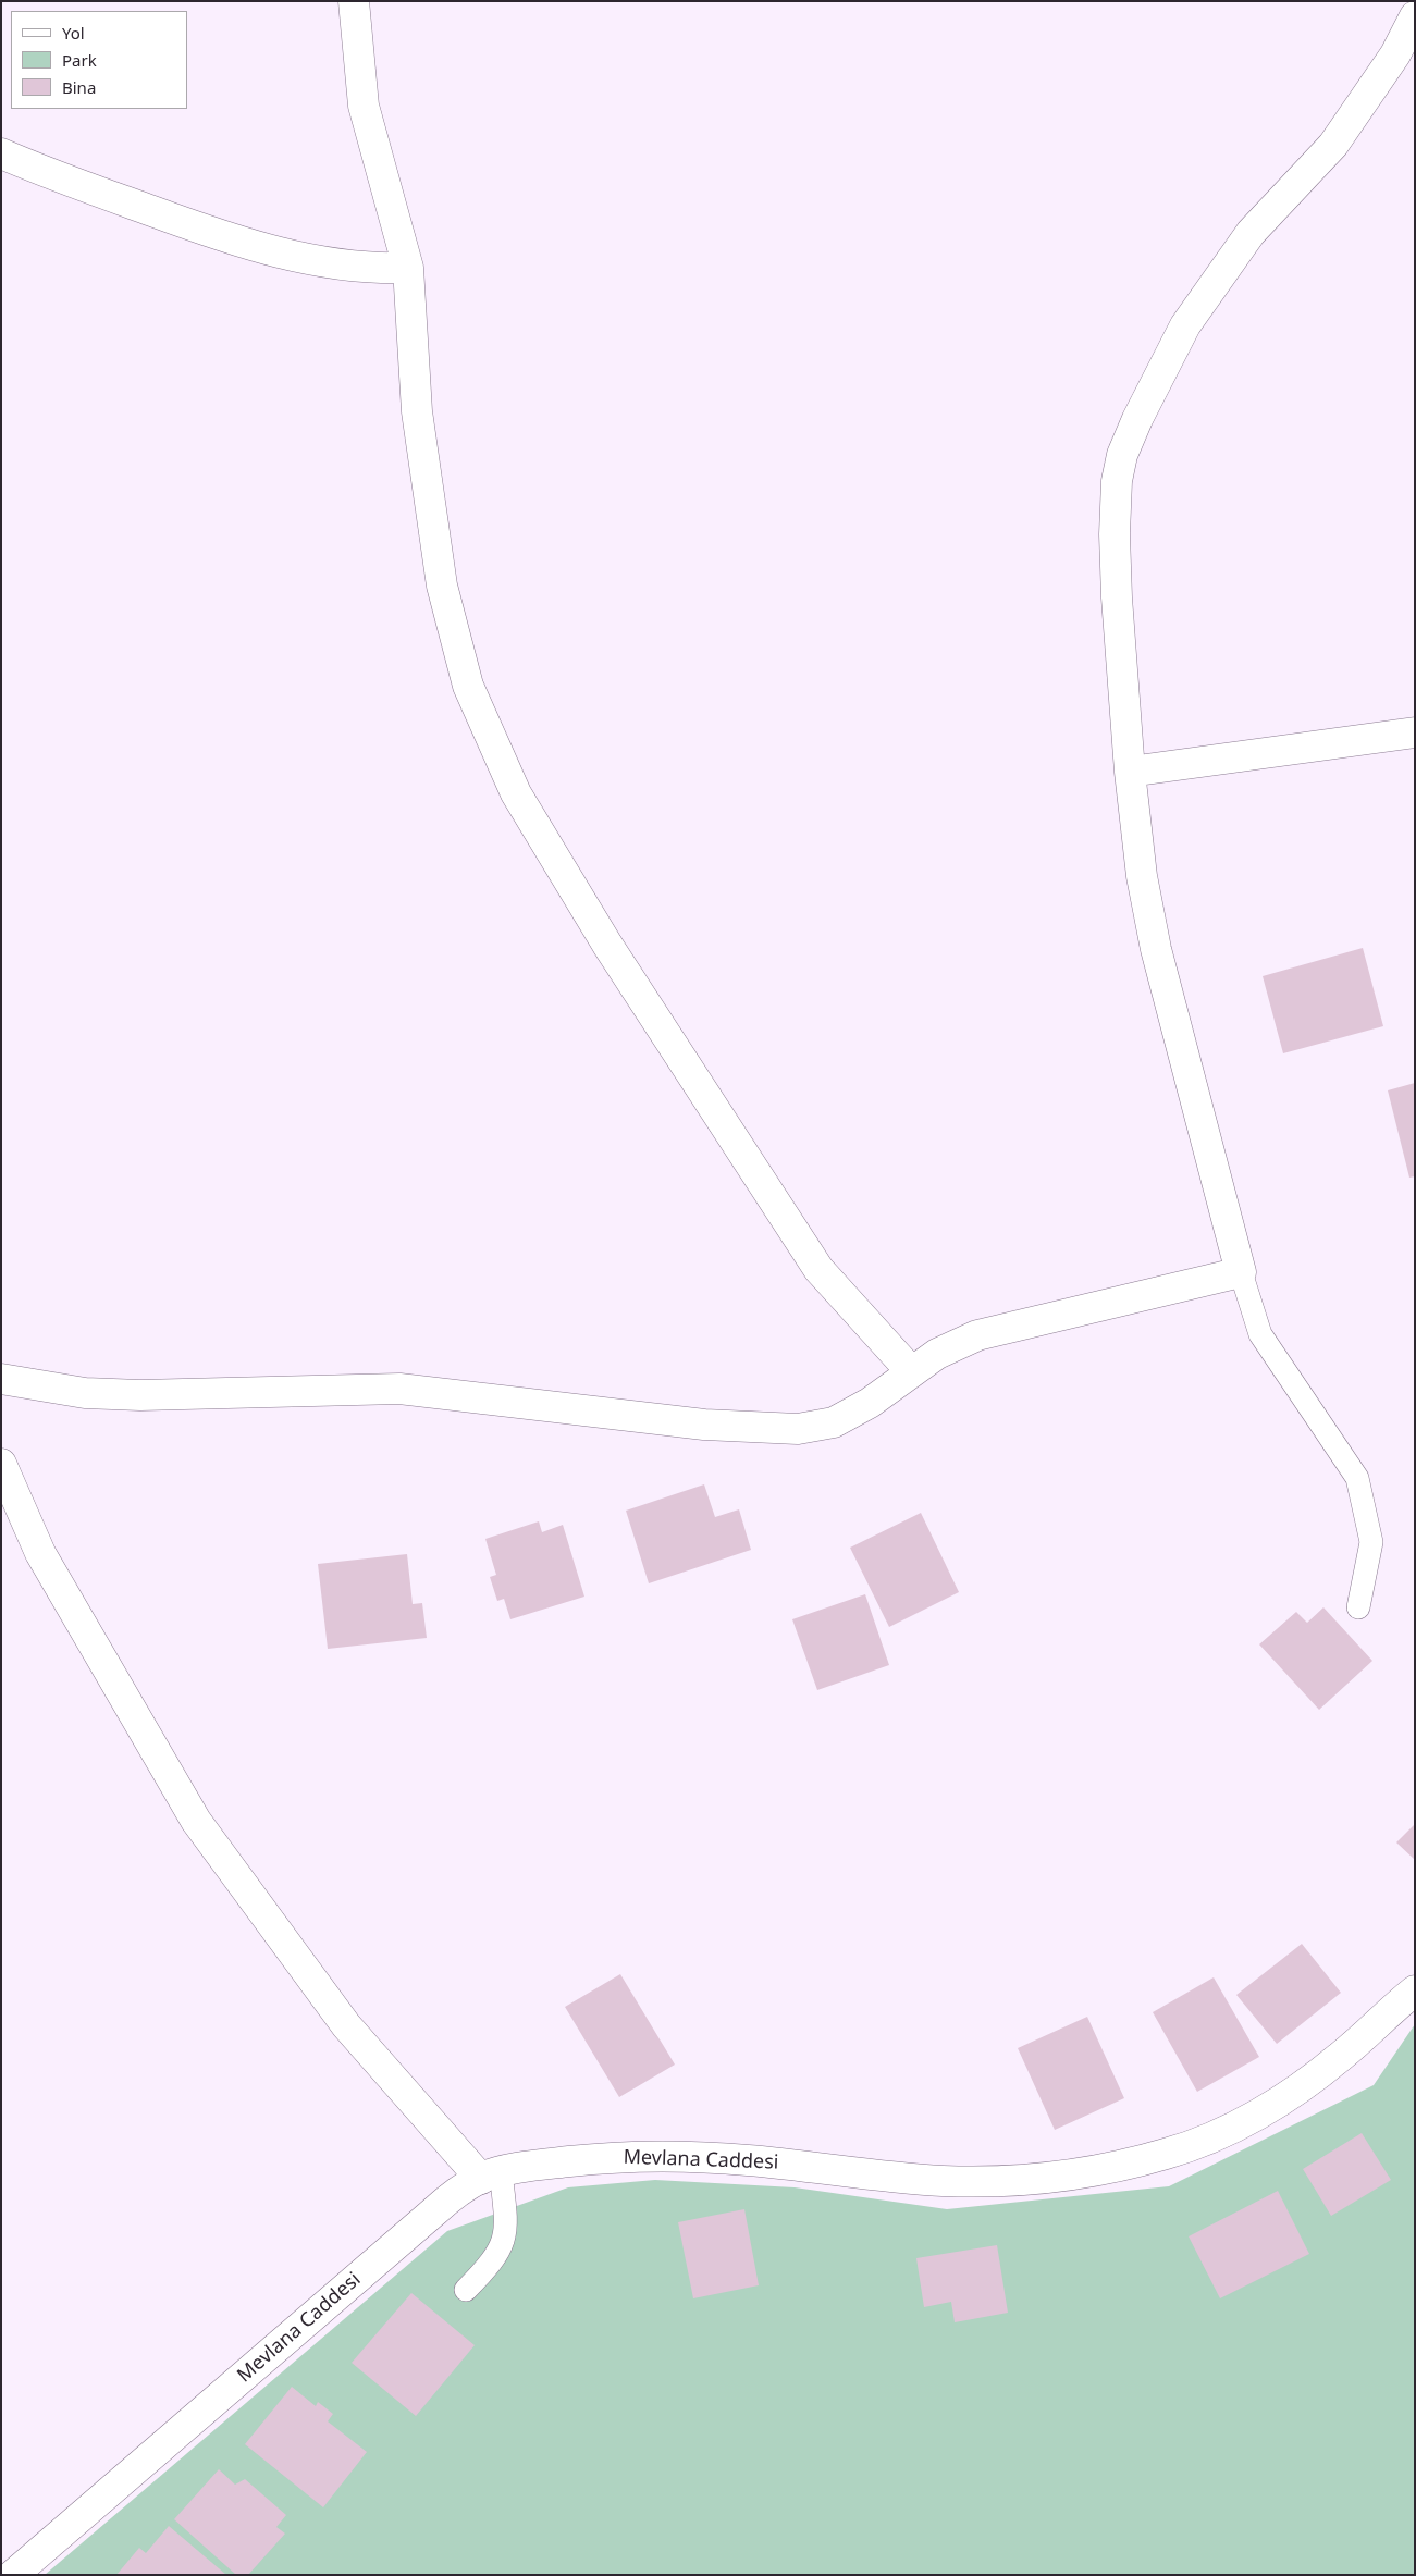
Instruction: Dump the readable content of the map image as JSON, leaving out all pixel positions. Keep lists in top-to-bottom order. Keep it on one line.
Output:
{"streets":{"street":["Mevlana Caddesi"]},"legend":["Yol","Park","Bina"]}
